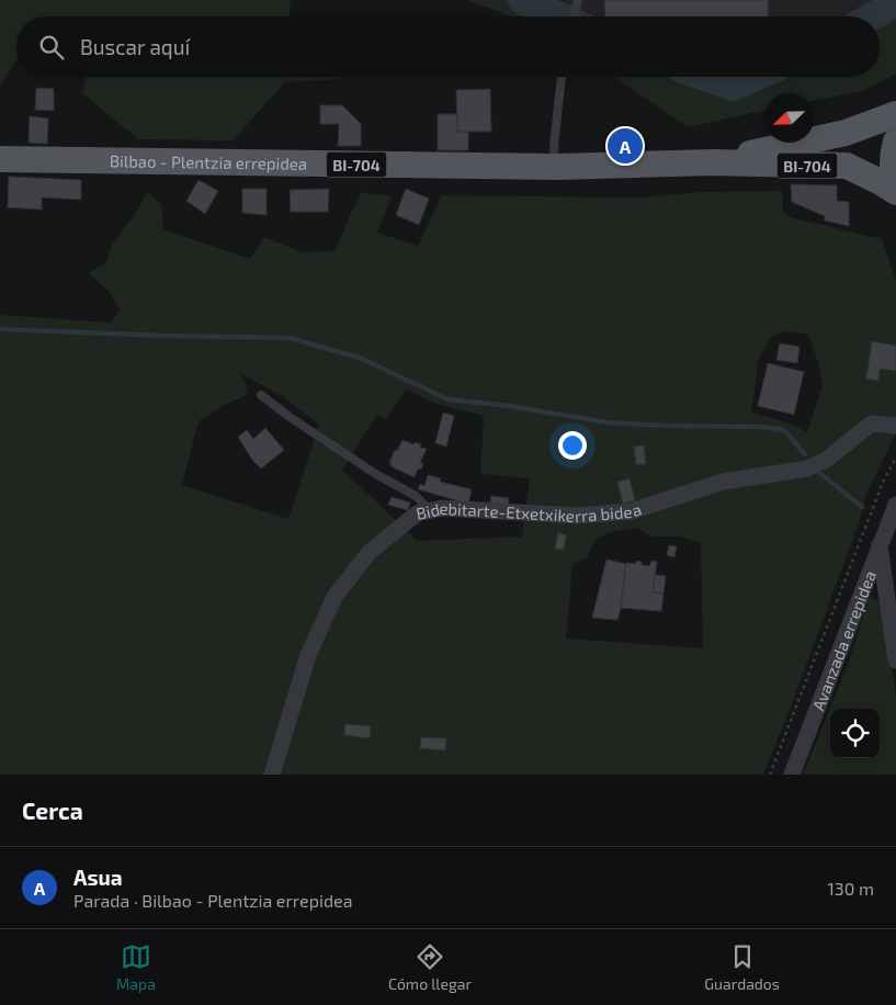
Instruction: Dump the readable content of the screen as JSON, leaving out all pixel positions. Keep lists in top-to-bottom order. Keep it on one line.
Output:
{"streets":{"main road":["Bilbao - Plentzia errepidea","BI-704"],"street":["Bidebitarte-Etxetxikerra bidea","Avanzada errepidea"]},"crossings":[["Bilbao - Plentzia errepidea","BI-704"]],"north":"bottom left","page":{"search":"Buscar aquí","pins":"A","heading":"Cerca","list":[{"mark":"A","name":"Asua","note":"Parada · Bilbao - Plentzia errepidea","value":"130 m"}],"nav":["Mapa","Cómo llegar","Guardados"]}}
